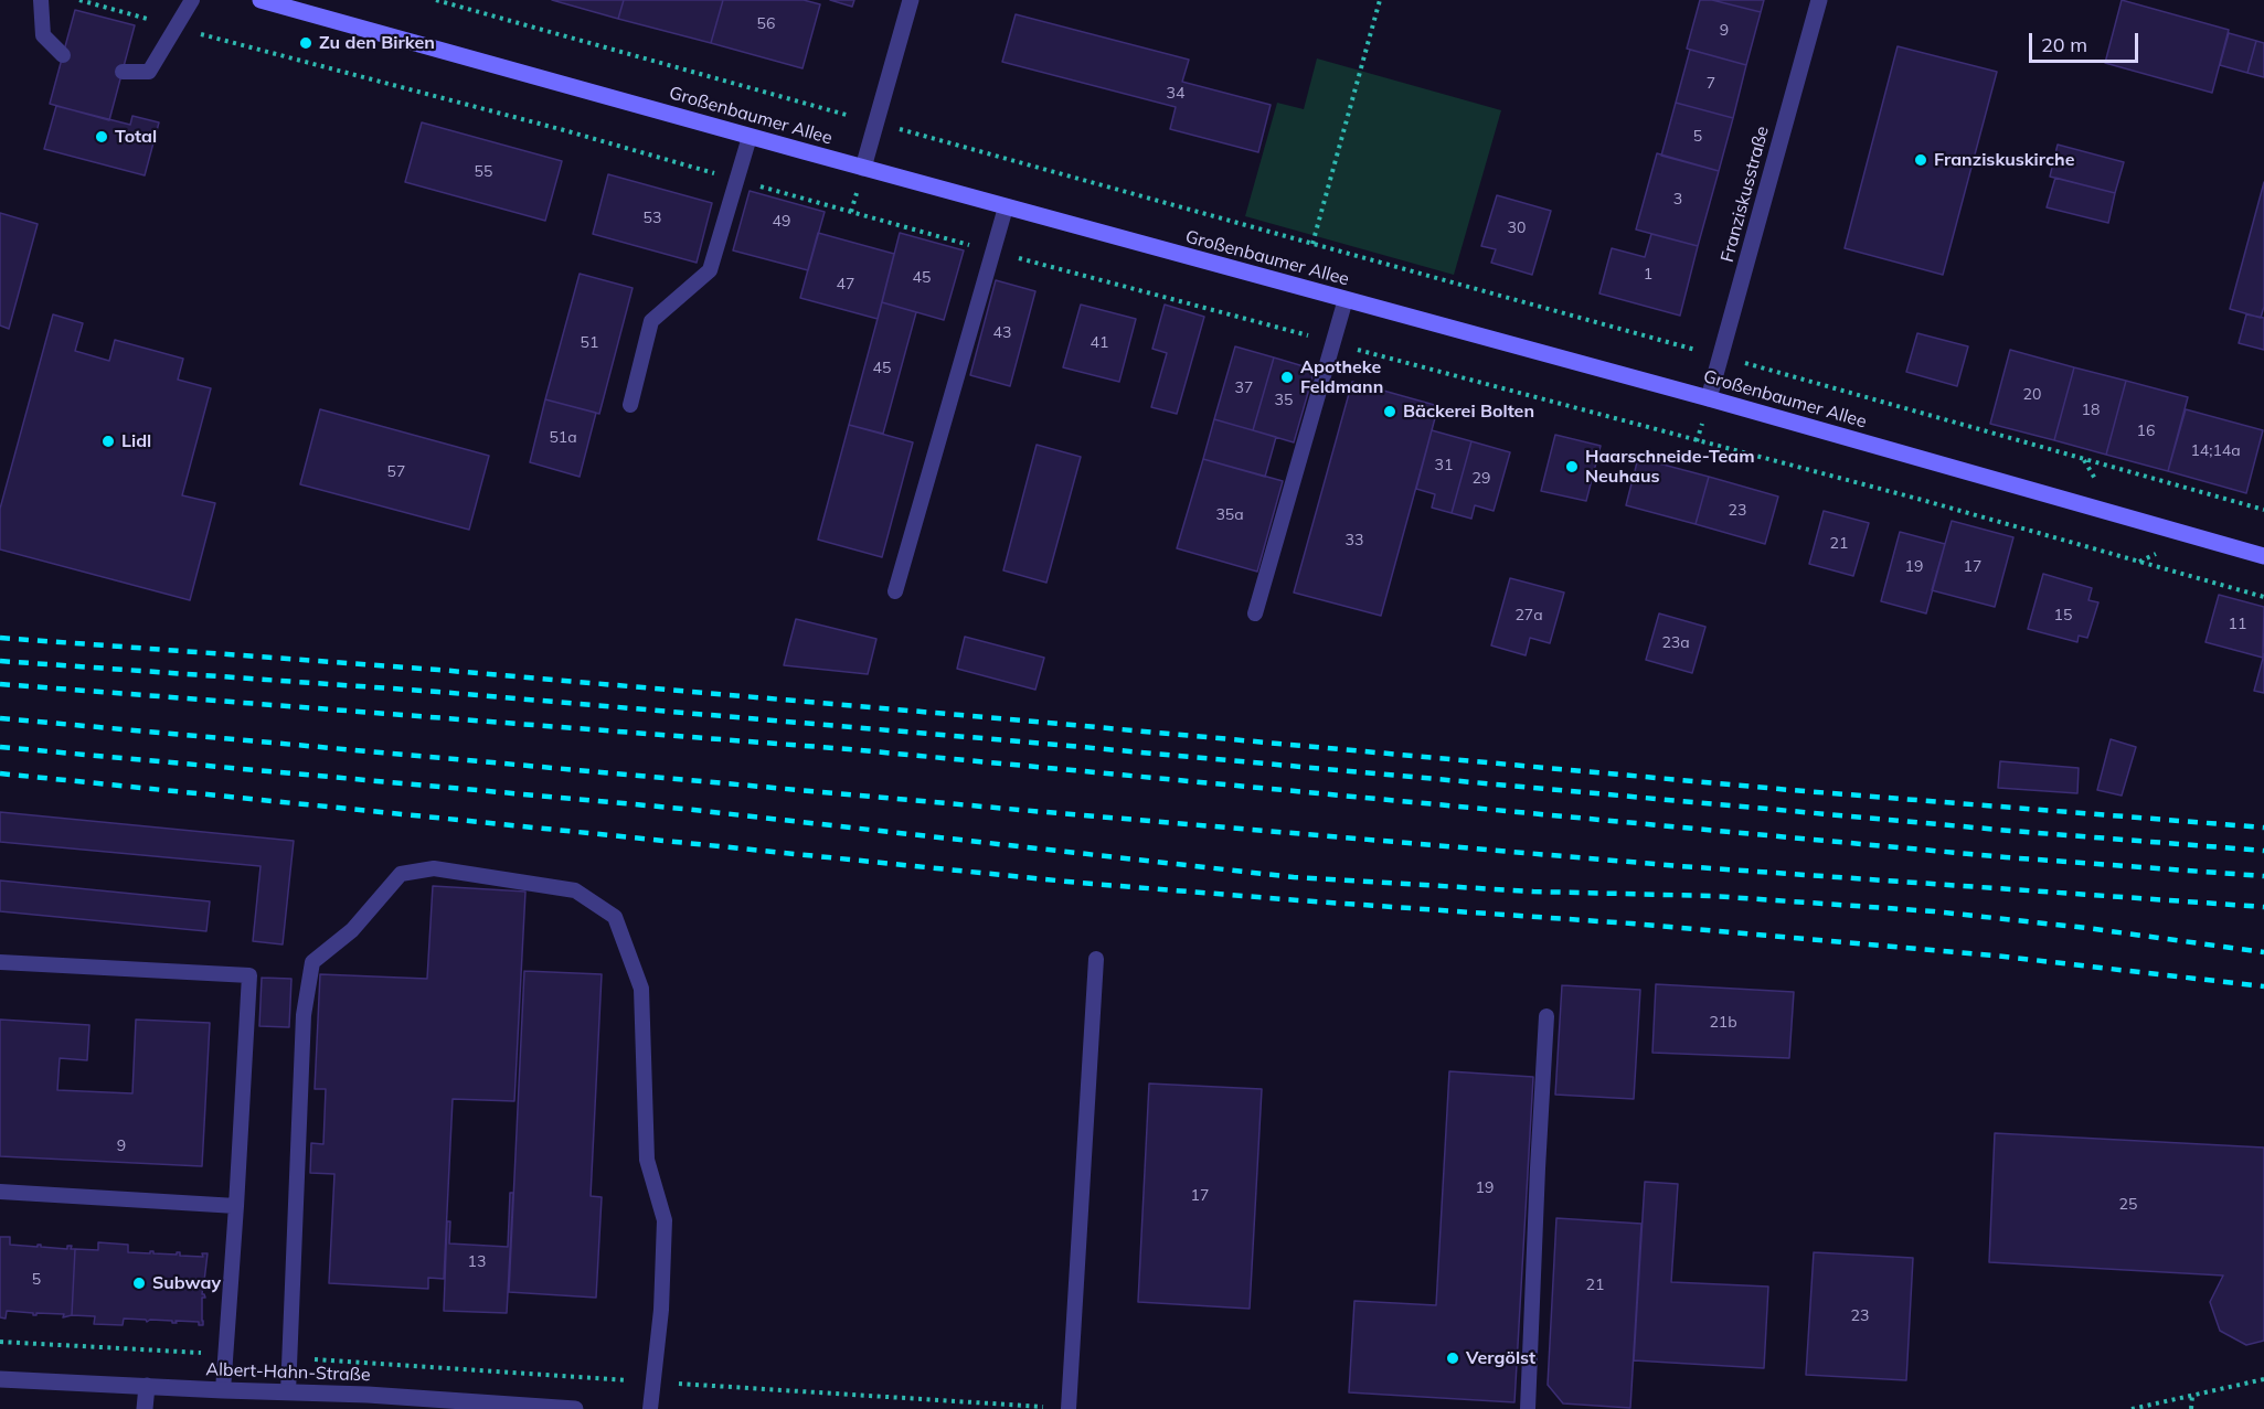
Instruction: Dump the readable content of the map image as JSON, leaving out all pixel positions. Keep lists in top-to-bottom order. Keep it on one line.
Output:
{"streets":{"main road":["Großenbaumer Allee"],"street":["Franziskusstraße","Albert-Hahn-Straße"]},"crossings":[["Großenbaumer Allee","Franziskusstraße"]],"places":["Zu den Birken","Total","Franziskuskirche","Apotheke Feldmann","Bäckerei Bolten","Lidl","Haarschneide-Team Neuhaus","Subway","Vergölst"],"house_numbers":["56","9","7","34","5","55","3","53","49","30","1","45","47","43","51","41","45","37","20","35","18","16","51a","14;14a","31","57","29","23","35a","33","21","19","17","27a","15","11","23a","21b","9","19","17","25","13","5","21","23"],"scale_bar":"20 m"}
